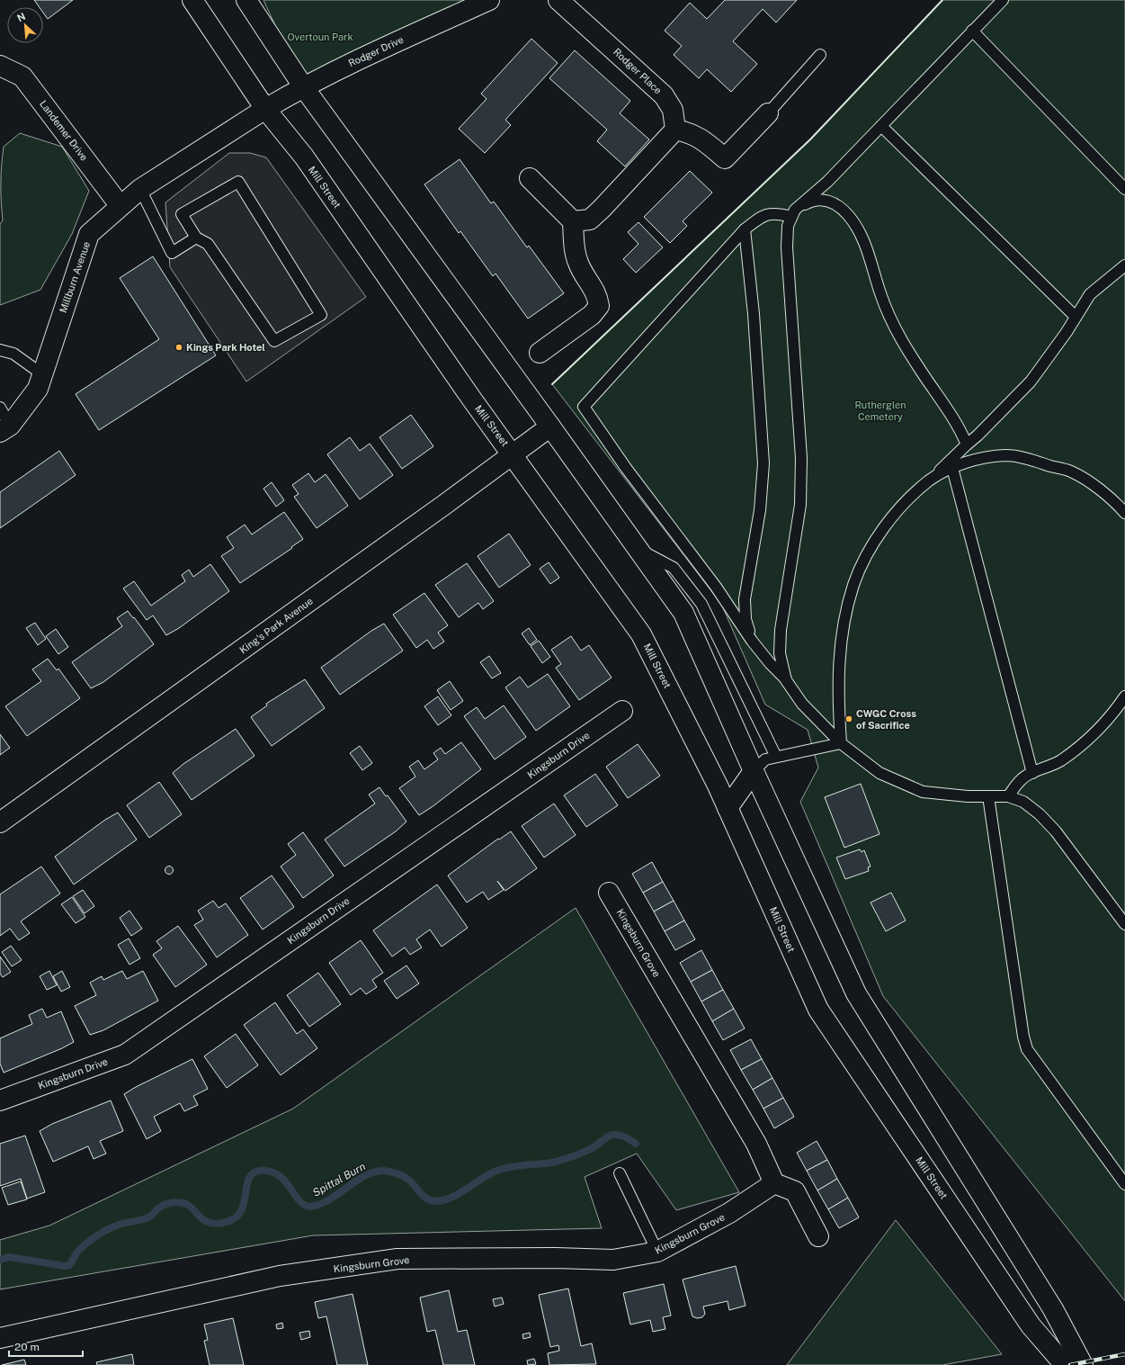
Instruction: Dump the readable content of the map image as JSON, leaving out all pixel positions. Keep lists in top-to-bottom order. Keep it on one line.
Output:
{"streets":{"main road":["Rodger Drive","Rodger Place","Landemer Drive","Mill Street","Millburn Avenue","King's Park Avenue","Kingsburn Drive","Kingsburn Grove"]},"crossings":[["Rodger Drive","Mill Street"],["Rodger Drive","Millburn Avenue"],["Landemer Drive","Millburn Avenue"],["Mill Street","Millburn Avenue"],["Mill Street","King's Park Avenue"]],"water":["Spittal Burn"],"parks":["Overtoun Park","Rutherglen Cemetery"],"places":["Kings Park Hotel","CWGC Cross of Sacrifice"],"scale_bar":"20 m","north":"top left"}
